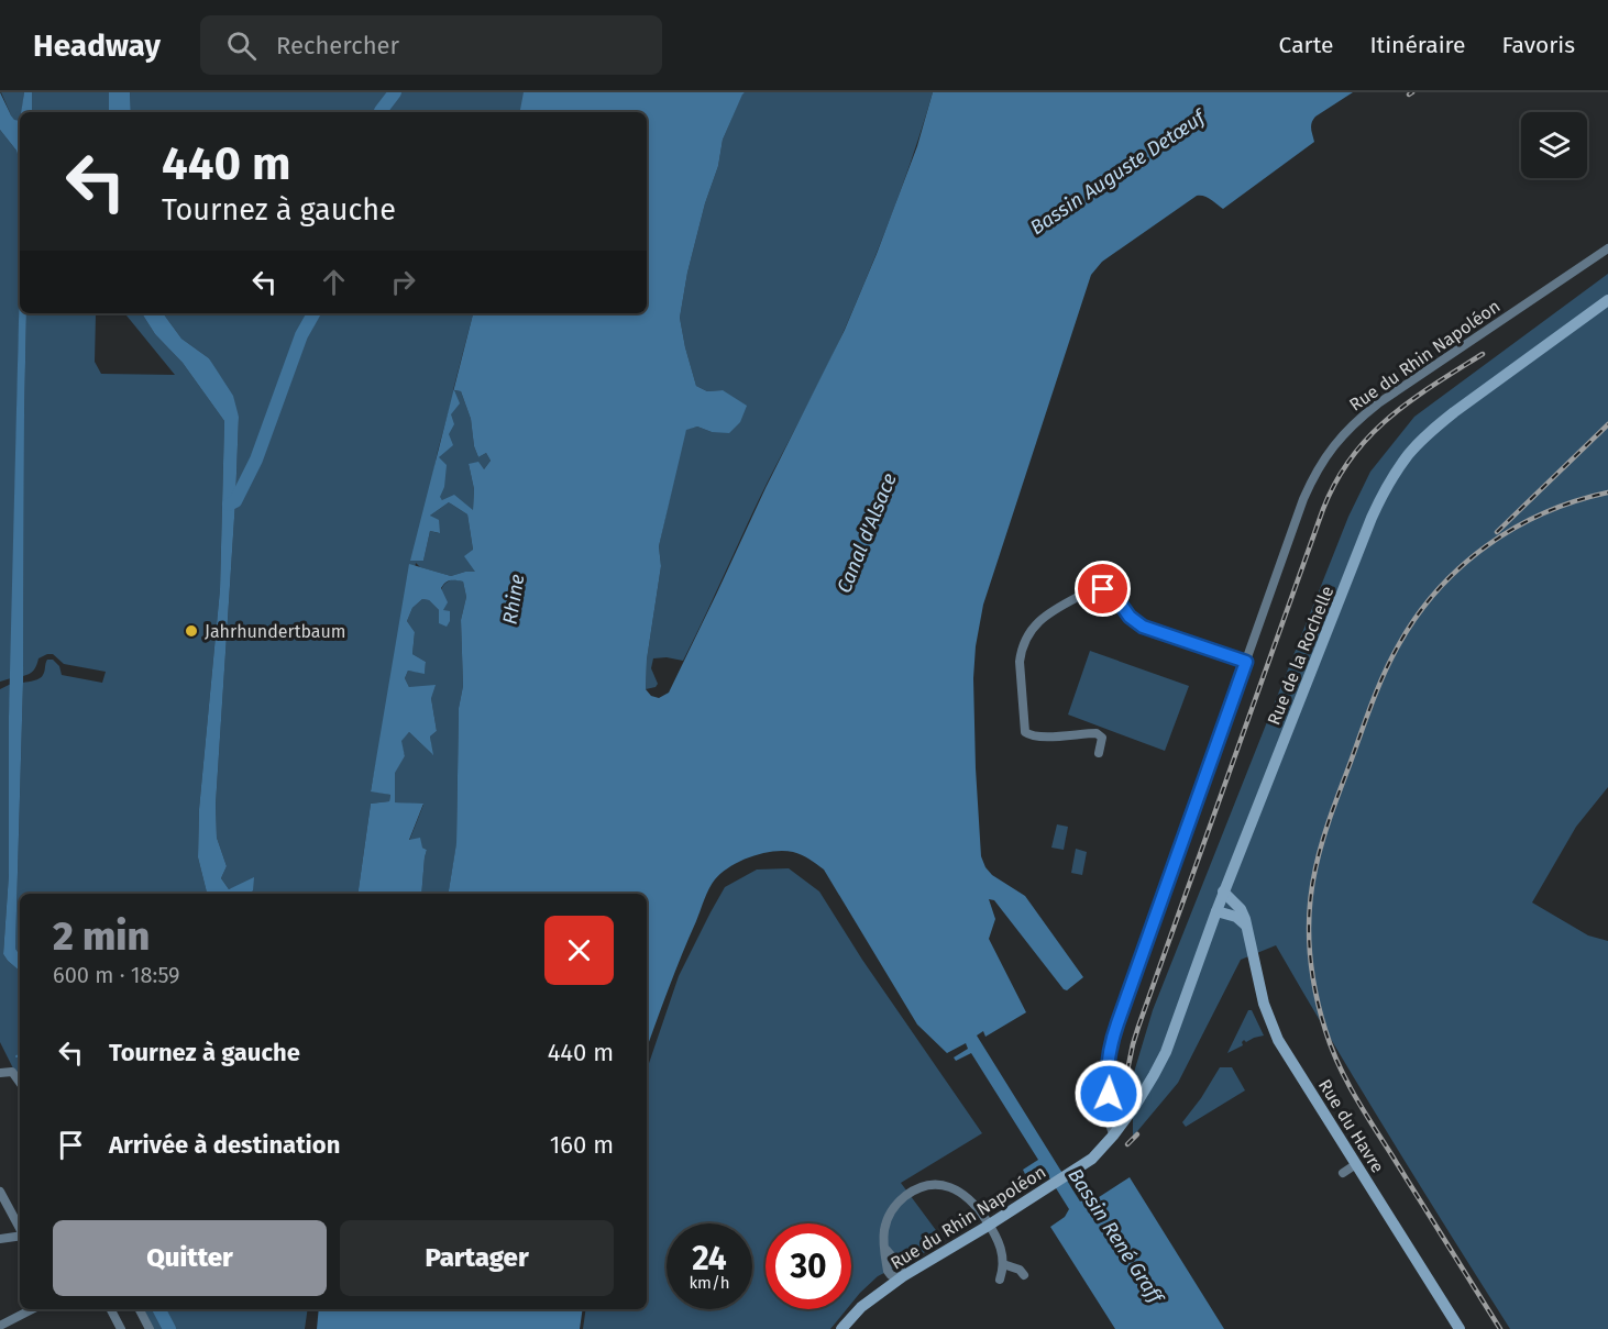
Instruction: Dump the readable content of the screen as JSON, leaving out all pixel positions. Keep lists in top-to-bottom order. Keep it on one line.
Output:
{"streets":{"main road":["Rue du Rhin Napoléon","Rue de la Rochelle","Rue du Havre"]},"crossings":[["Rue du Rhin Napoléon","Rue de la Rochelle"],["Rue de la Rochelle","Rue du Havre"]],"water":["Bassin Auguste Detœuf","Canal d'Alsace","Rhine","Bassin René Graff"],"places":["Jahrhundertbaum"],"page":{"header":"Headway","search":"Rechercher","nav":["Carte","Itinéraire","Favoris"],"turn":["440 m","Tournez à gauche"],"heading":["2 min","600 m · 18:59"],"list":[{"name":"Tournez à gauche","value":"440 m"},{"name":"Arrivée à destination","value":"160 m"}],"buttons":["Quitter","Partager"],"speed":"24 km/h","limit":"30"}}
